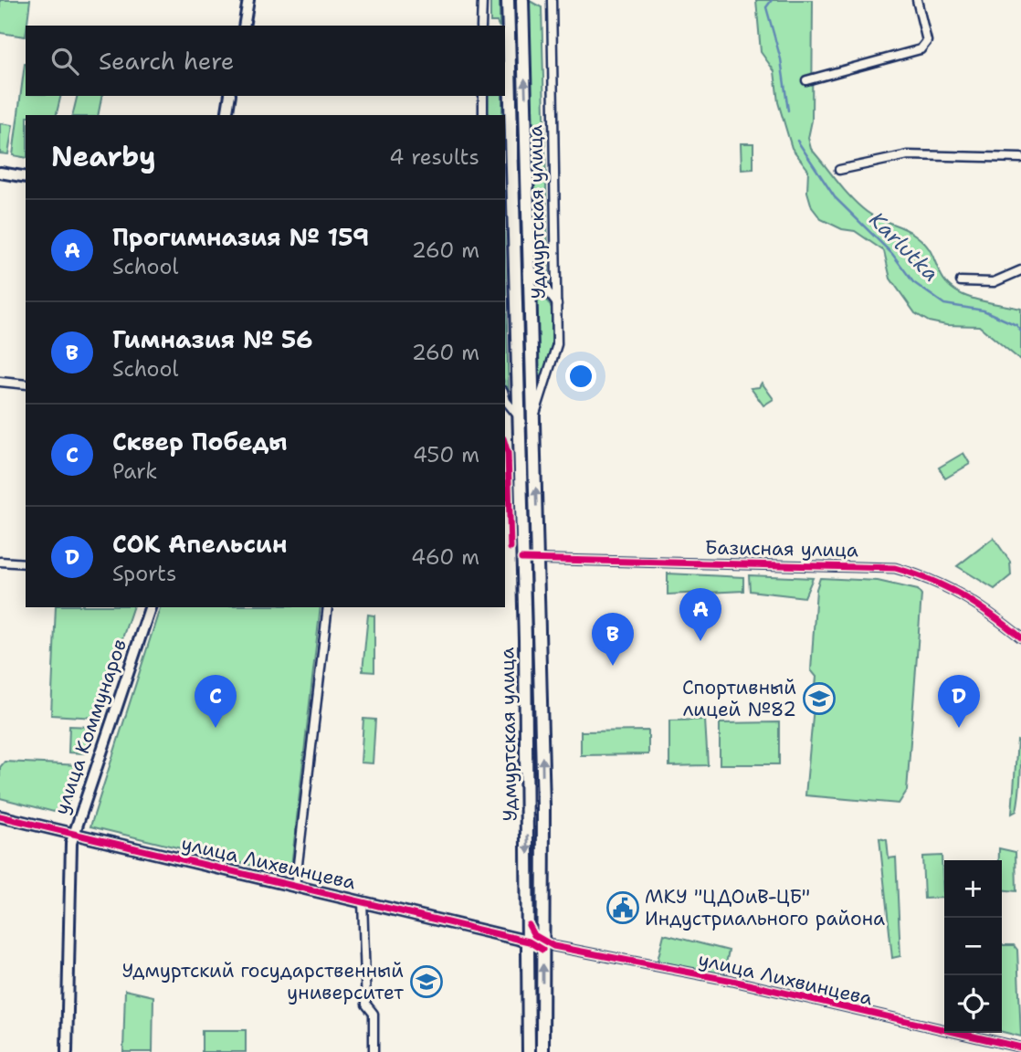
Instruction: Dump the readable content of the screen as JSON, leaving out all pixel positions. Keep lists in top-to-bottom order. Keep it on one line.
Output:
{"streets":{"main road":["Удмуртская улица"],"street":["Базисная улица","улица Коммунаров","улица Лихвинцева"]},"crossings":[["Удмуртская улица","Базисная улица"],["Удмуртская улица","улица Лихвинцева"],["улица Коммунаров","улица Лихвинцева"]],"water":["Karlutka"],"places":{"school or university":["Спортивный лицей №82","Удмуртский государственный университет"],"public building":["МКУ \"ЦДОиВ-ЦБ\" Индустриального района"]},"page":{"search":"Search here","heading":["Nearby","4 results"],"list":[{"mark":"A","name":"Прогимназия № 159","note":"School","value":"260 m"},{"mark":"B","name":"Гимназия № 56","note":"School","value":"260 m"},{"mark":"C","name":"Сквер Победы","note":"Park","value":"450 m"},{"mark":"D","name":"СОК Апельсин","note":"Sports","value":"460 m"}],"pins":["A","B","C","D"],"map_buttons":["+","−"]}}
